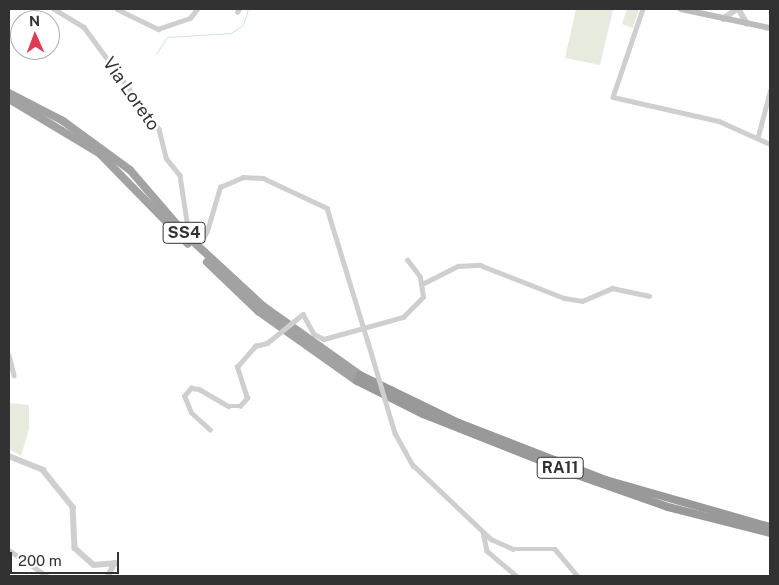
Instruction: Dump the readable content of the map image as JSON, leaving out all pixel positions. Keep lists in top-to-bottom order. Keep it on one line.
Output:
{"streets":{"highway":["SS4","RA11"],"street":["Via Loreto"]},"crossings":[["SS4","RA11"]],"scale_bar":"200 m","north":"top"}
